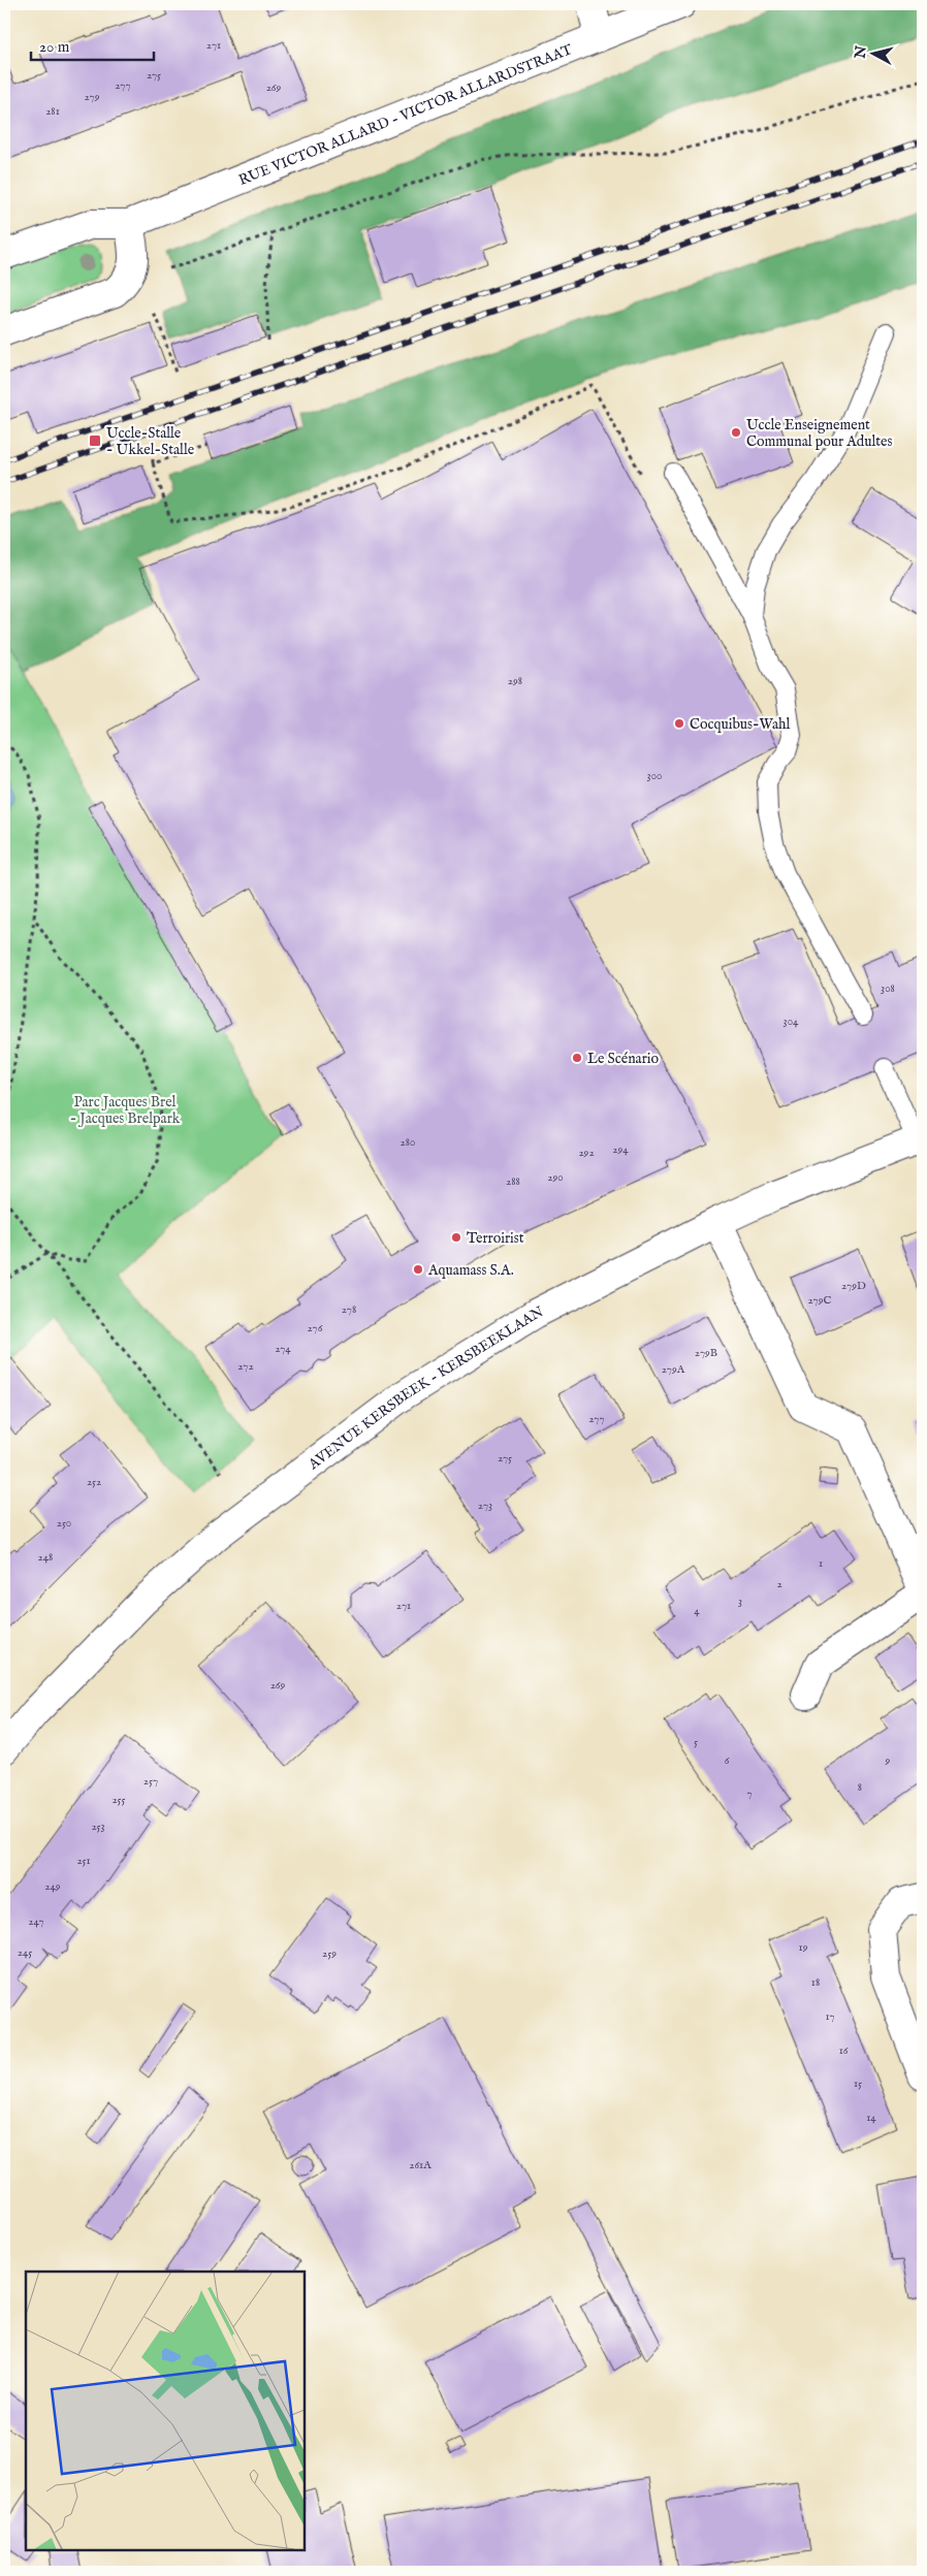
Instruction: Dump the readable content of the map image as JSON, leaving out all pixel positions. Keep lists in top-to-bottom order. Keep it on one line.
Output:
{"streets":{"street":["RUE VICTOR ALLARD - VICTOR ALLARDSTRAAT","AVENUE KERSBEEK - KERSBEEKLAAN"]},"parks":["Parc Jacques Brel - Jacques Brelpark"],"places":{"other":["Uccle Enseignement Communal pour Adultes","Cocquibus-Wahl","Le Scénario","Terroirist","Aquamass S.A."],"transit":["Uccle-Stalle - Ukkel-Stalle"]},"house_numbers":["271","275","277","269","279","281","298","300","308","304","280","294","292","290","288","279D","279C","278","276","274","279B","272","279A","277","275","252","273","250","248","1","2","3","271","4","269","5","6","9","257","8","7","255","253","251","249","247","19","245","259","18","17","16","15","14","261A"],"scale_bar":"20 m","north":"left"}
